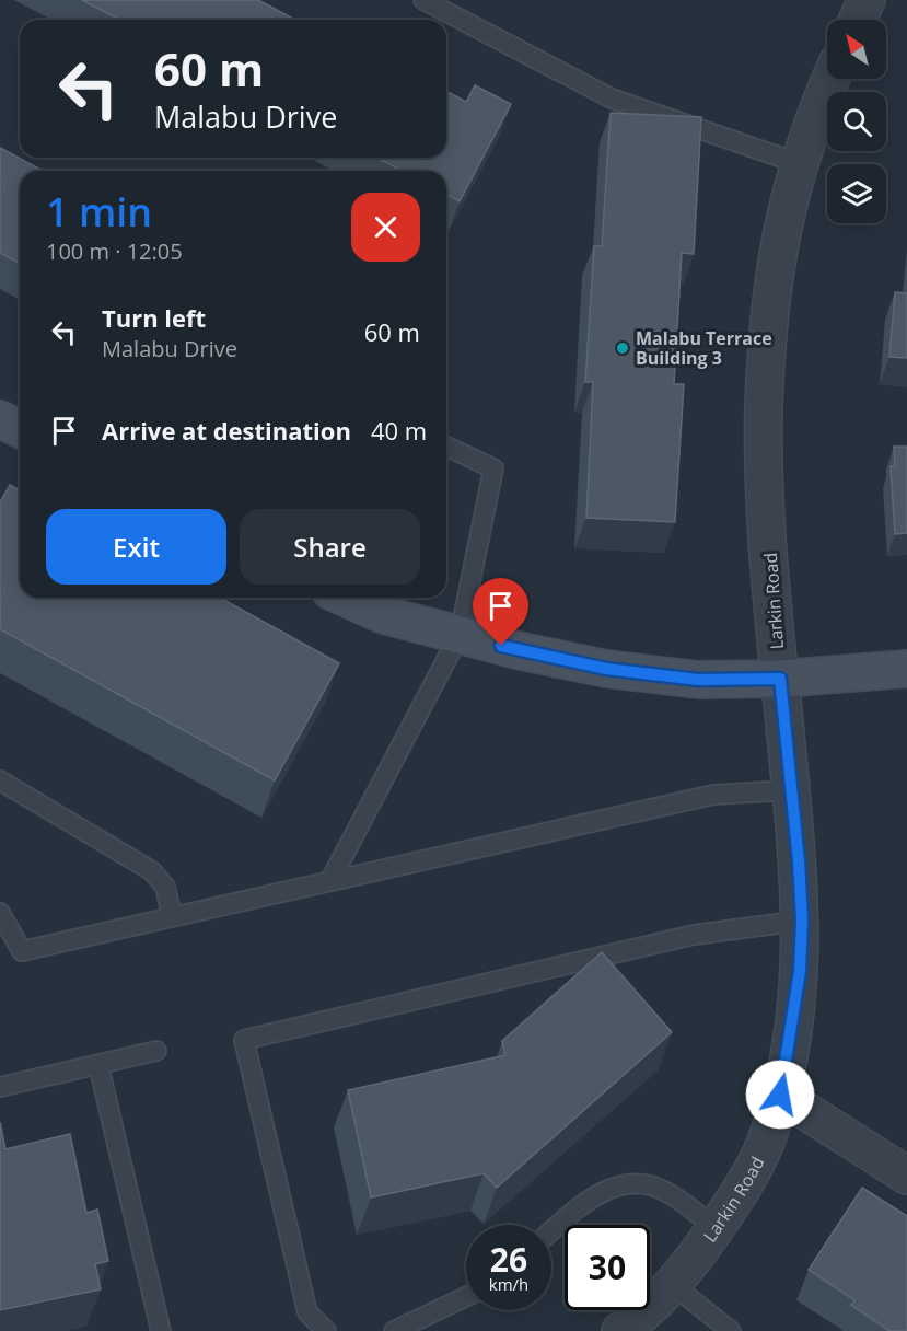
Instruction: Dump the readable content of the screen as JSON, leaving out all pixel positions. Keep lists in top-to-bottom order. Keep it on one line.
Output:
{"streets":{"street":["Larkin Road"]},"places":["Malabu Terrace Building 3"],"north":"top left","page":{"turn":["60 m","Malabu Drive"],"heading":["1 min","100 m · 12:05"],"list":[{"name":"Turn left","note":"Malabu Drive","value":"60 m"},{"name":"Arrive at destination","value":"40 m"}],"buttons":["Exit","Share"],"speed":"26 km/h","limit":"30"}}
